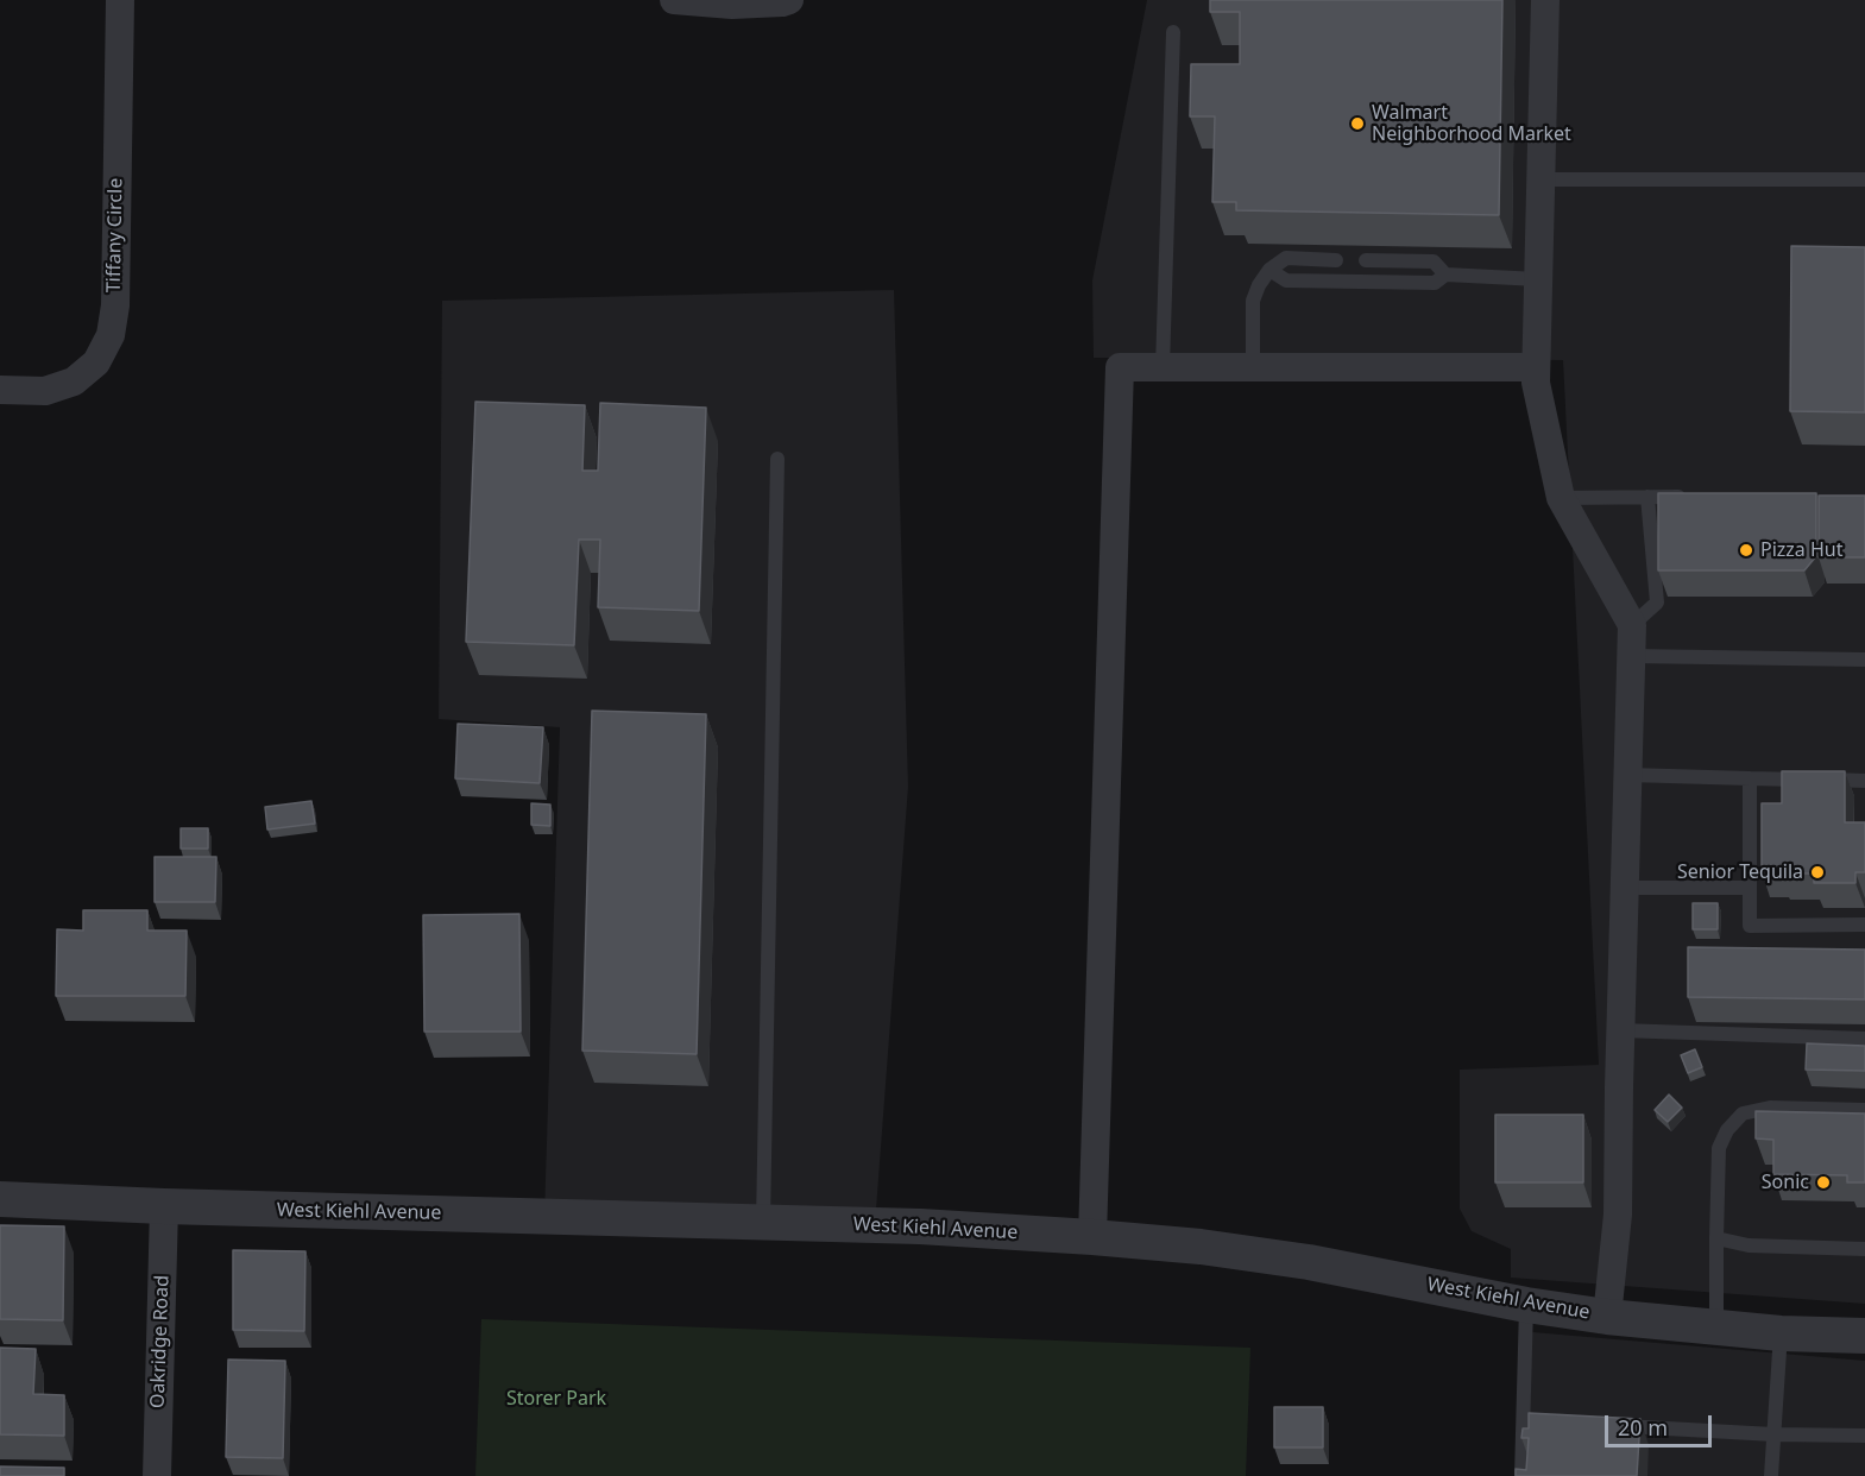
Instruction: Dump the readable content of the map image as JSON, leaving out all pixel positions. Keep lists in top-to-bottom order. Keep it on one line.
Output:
{"streets":{"street":["Tiffany Circle","West Kiehl Avenue","Oakridge Road"]},"crossings":[["West Kiehl Avenue","Oakridge Road"]],"parks":["Storer Park"],"places":["Walmart Neighborhood Market","Pizza Hut","Senior Tequila","Sonic"],"scale_bar":"20 m"}
